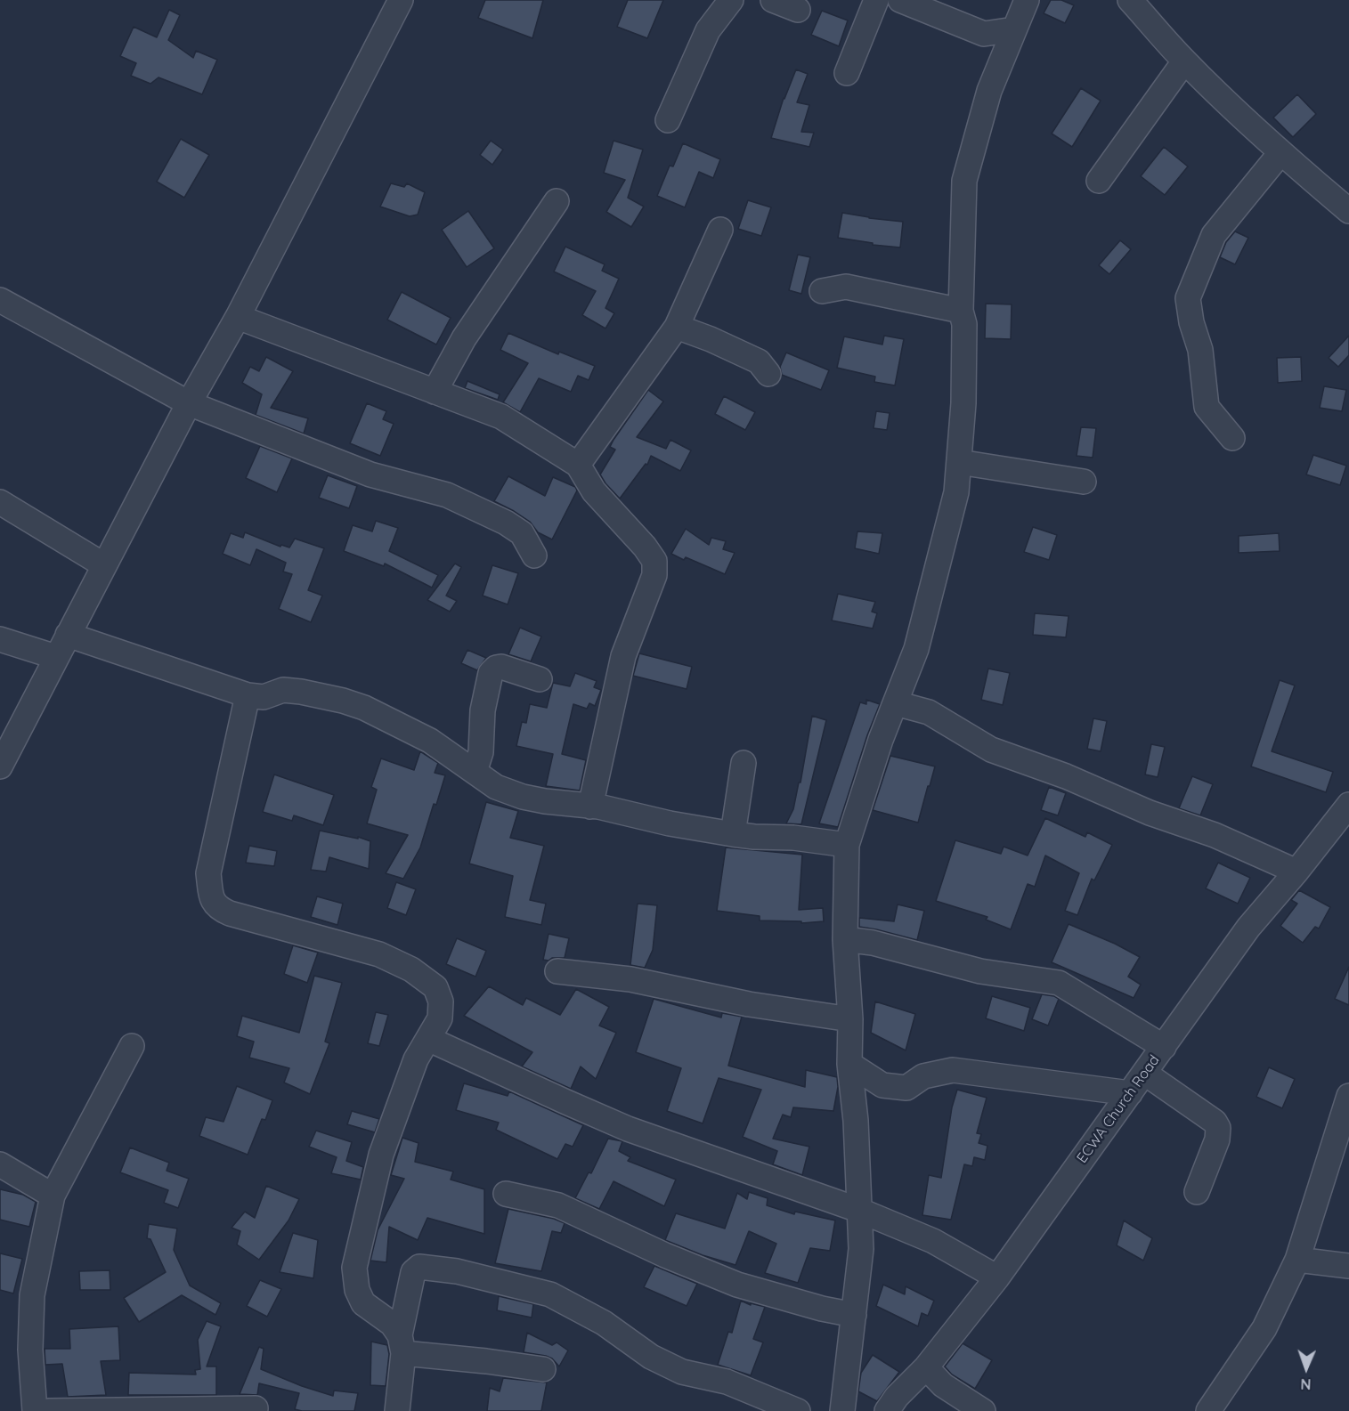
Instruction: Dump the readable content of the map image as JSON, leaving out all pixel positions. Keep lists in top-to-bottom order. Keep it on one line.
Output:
{"streets":{"street":["ECWA Church Road"]},"north":"bottom"}
